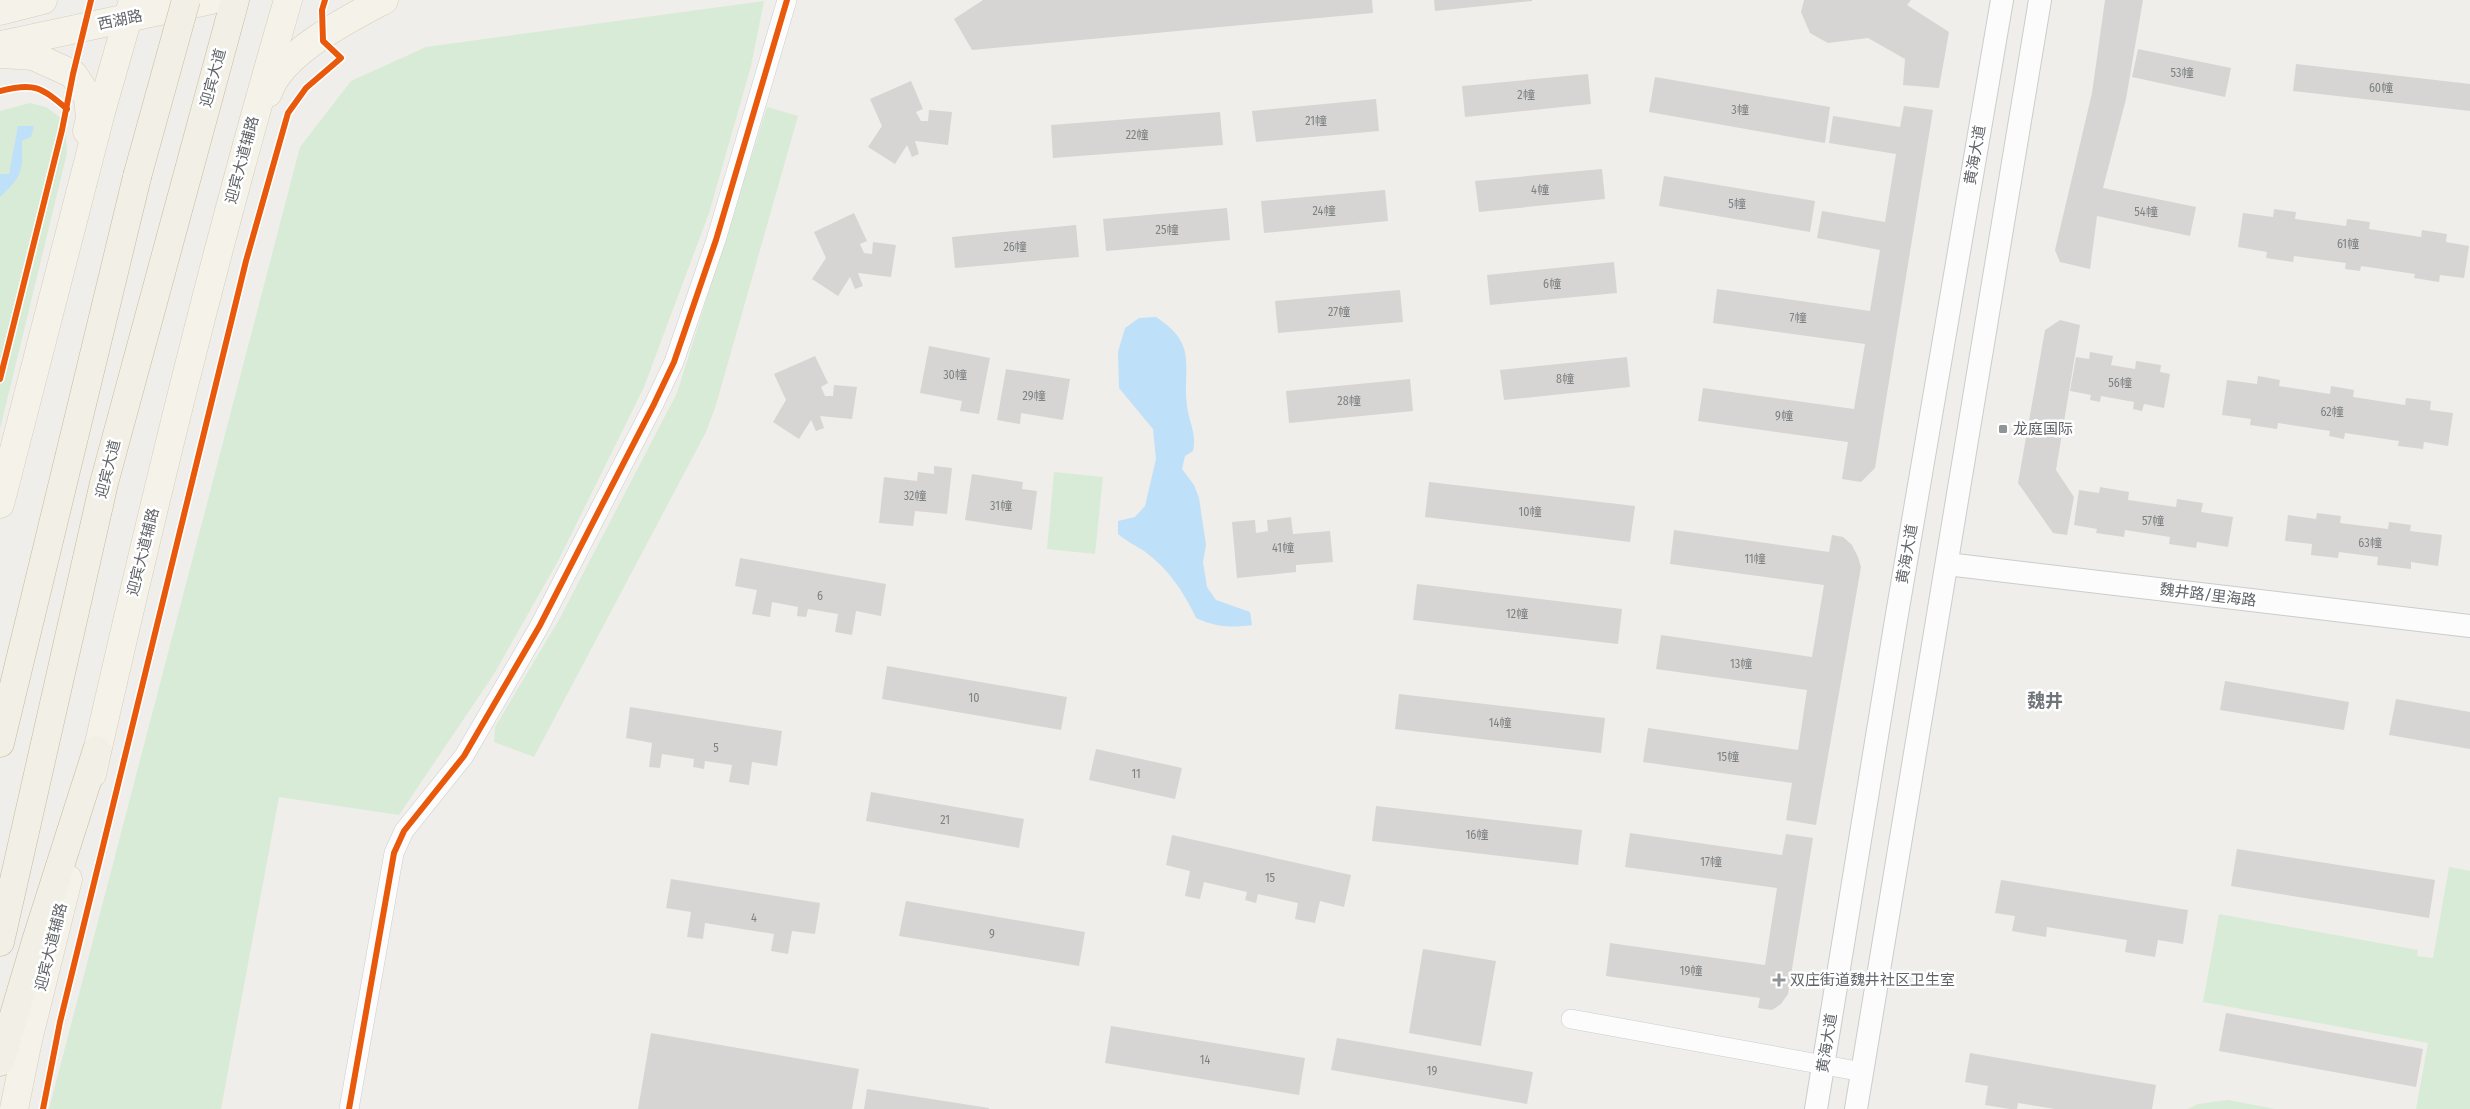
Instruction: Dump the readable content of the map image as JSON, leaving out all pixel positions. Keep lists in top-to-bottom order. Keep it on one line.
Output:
{"streets":{"highway":["迎宾大道"],"main road":["西湖路","迎宾大道辅路"],"street":["黄海大道","魏井路/里海路"]},"districts":["魏井"],"places":{"transit":["龙庭国际"],"health":["双庄街道魏井社区卫生室"]},"house_numbers":["53幢","60幢","2幢","3幢","21幢","22幢","4幢","5幢","24幢","54幢","25幢","61幢","26幢","6幢","27幢","7幢","30幢","8幢","56幢","29幢","28幢","62幢","9幢","32幢","31幢","10幢","57幢","63幢","41幢","11幢","6","12幢","13幢","10","14幢","5","15幢","11","21","16幢","17幢","15","4","9","19幢","14","19"]}
